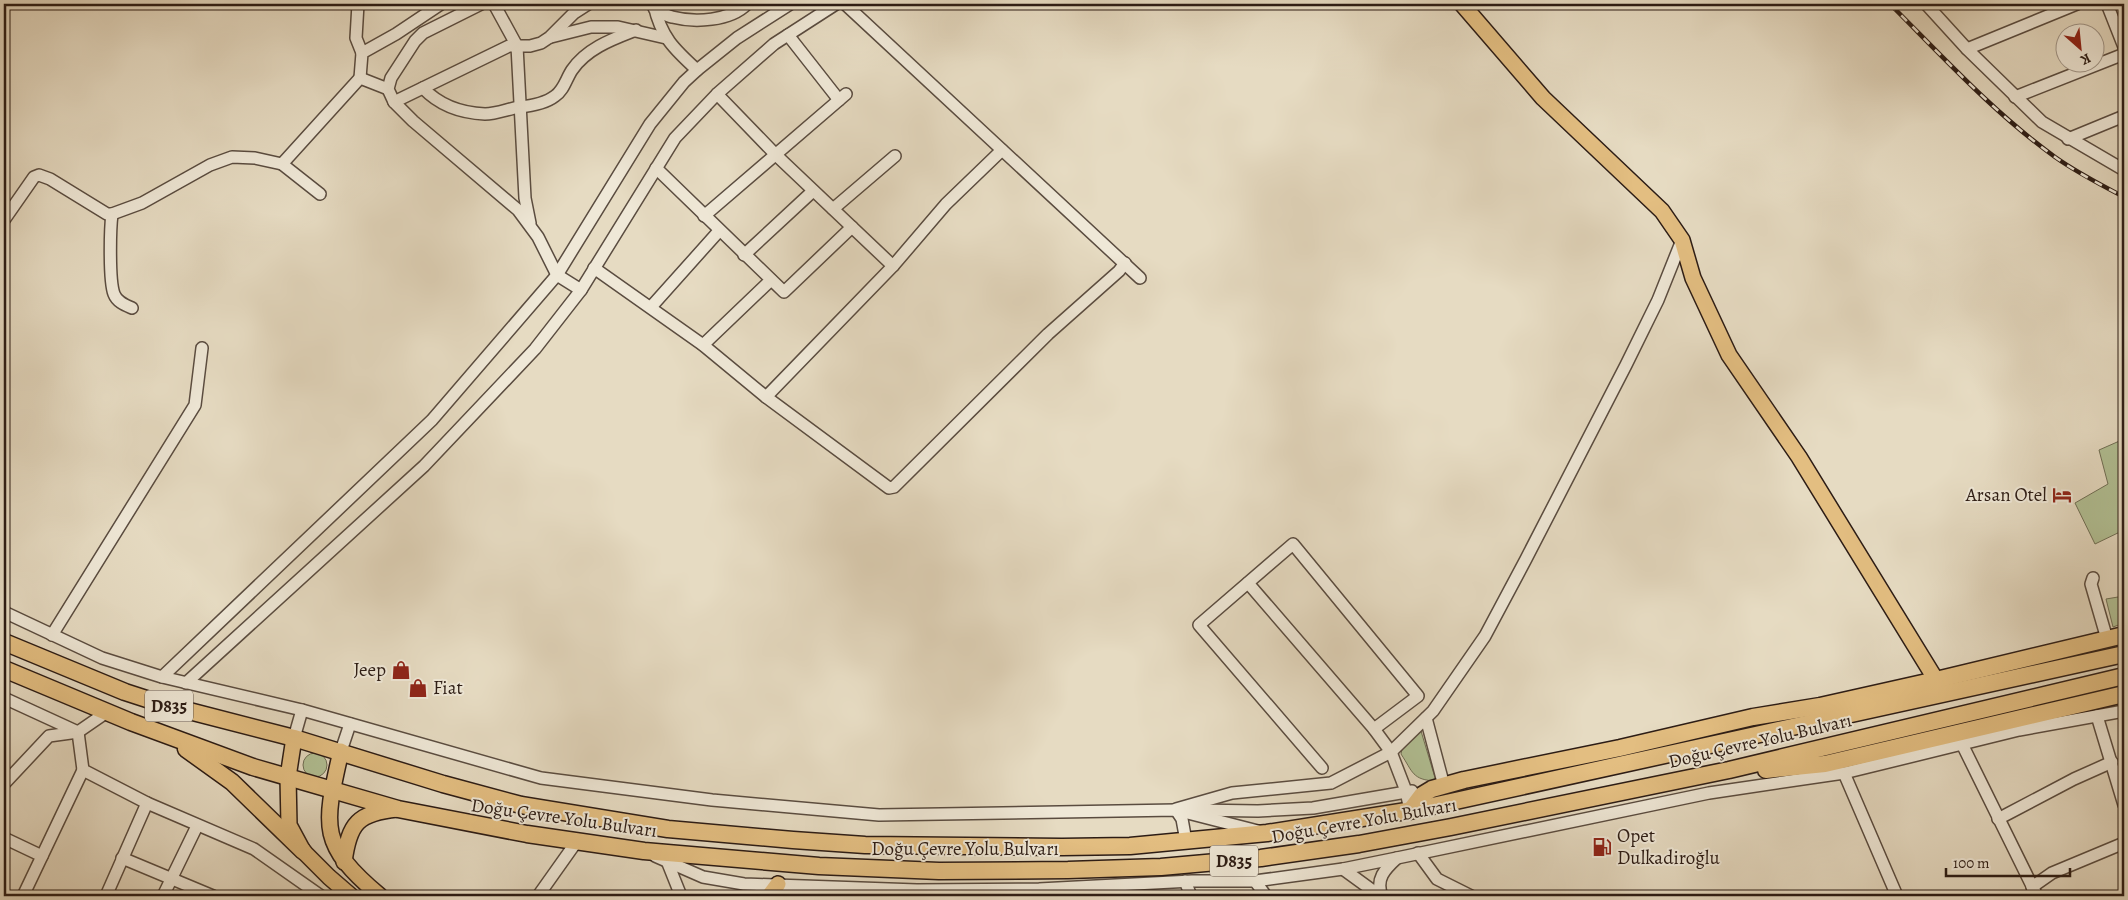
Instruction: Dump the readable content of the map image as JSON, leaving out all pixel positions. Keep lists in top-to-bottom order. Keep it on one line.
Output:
{"streets":{"highway":["D835","Doğu Çevre Yolu Bulvarı"]},"crossings":[["D835","Doğu Çevre Yolu Bulvarı"]],"places":{"hotel":["Arsan Otel"],"shop":["Jeep","Fiat"],"fuel station":["Opet Dulkadiroğlu"]},"scale_bar":"100 m","north":"bottom right"}
